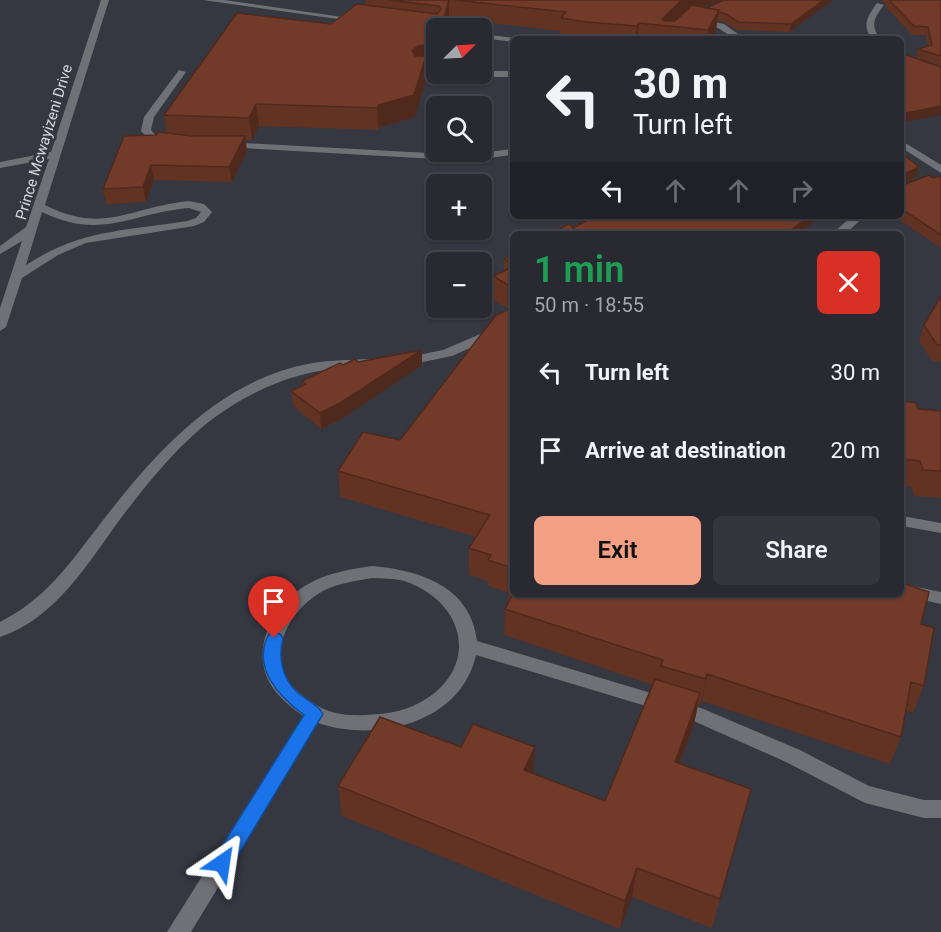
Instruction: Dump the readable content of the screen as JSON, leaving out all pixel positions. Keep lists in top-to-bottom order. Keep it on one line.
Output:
{"streets":{"street":["Prince Mcwayizeni Drive"]},"north":"top right","page":{"map_buttons":["+","−"],"turn":["30 m","Turn left"],"heading":["1 min","50 m · 18:55"],"list":[{"name":"Turn left","value":"30 m"},{"name":"Arrive at destination","value":"20 m"}],"buttons":["Exit","Share"]}}
